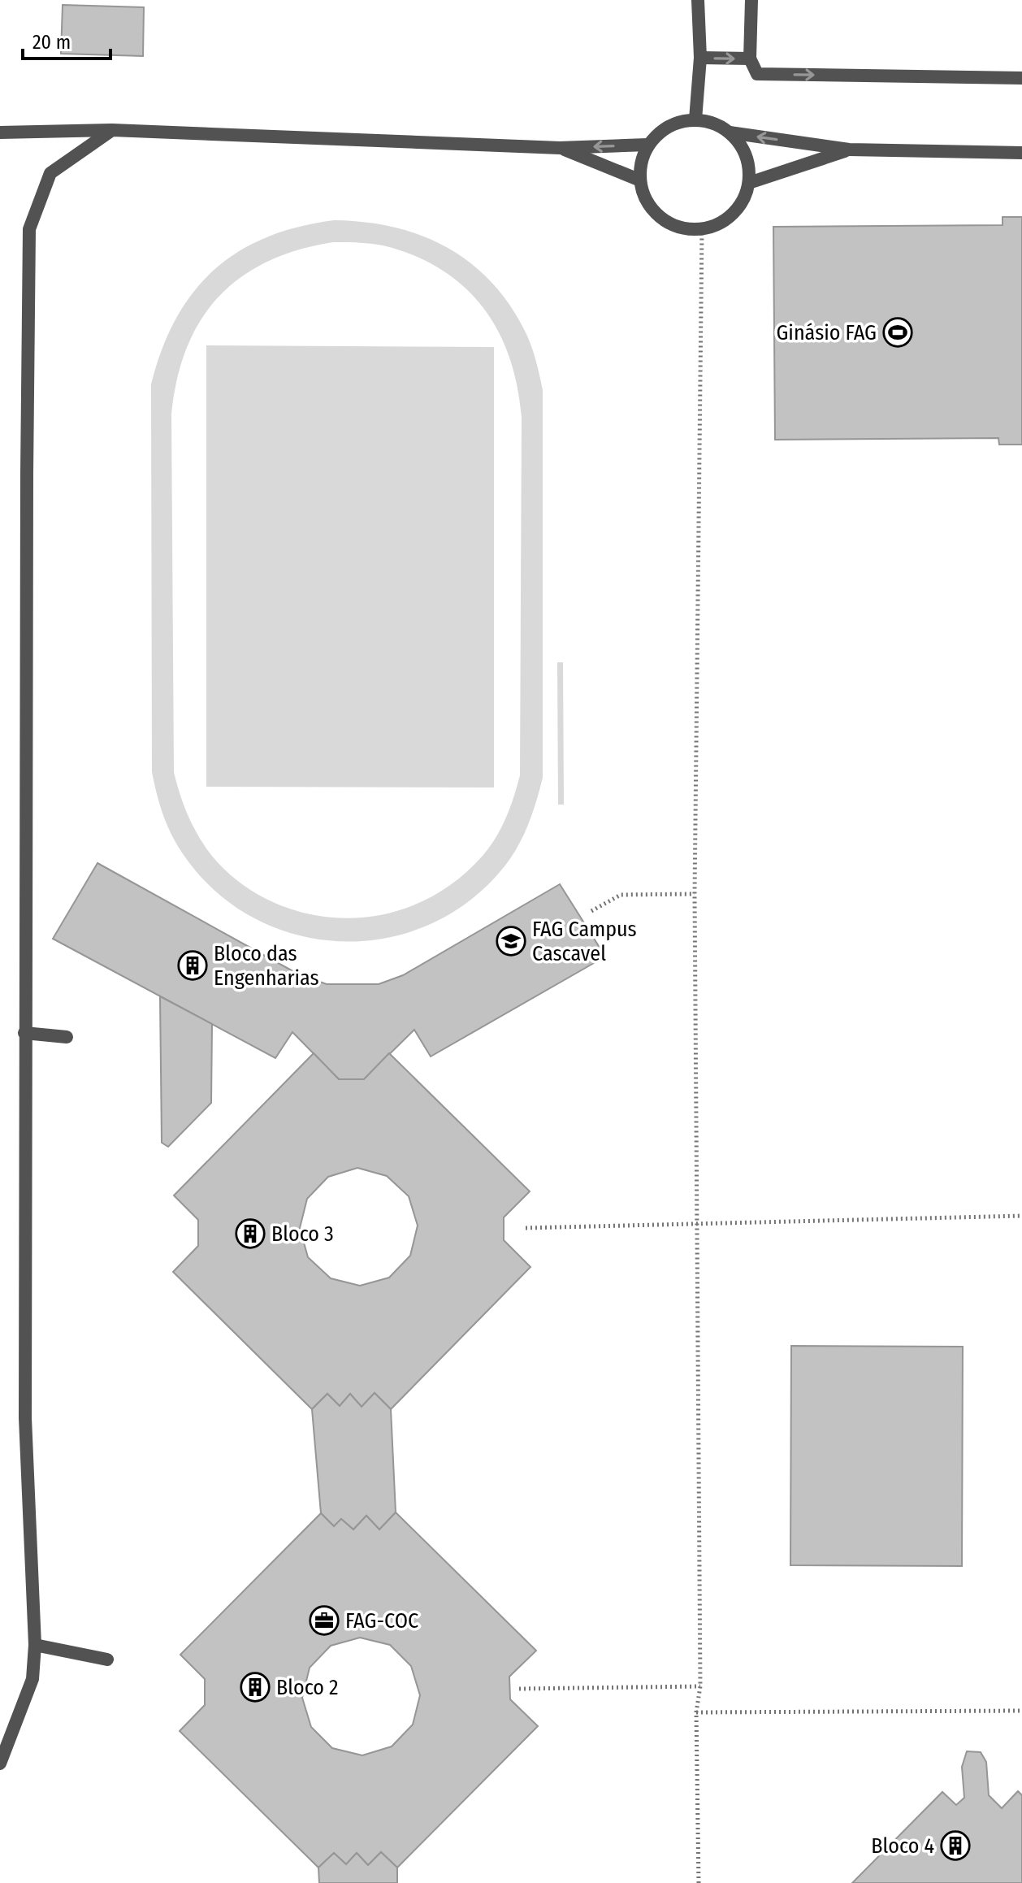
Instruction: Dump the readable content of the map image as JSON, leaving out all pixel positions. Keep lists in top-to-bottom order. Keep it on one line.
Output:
{"places":{"sports":["Ginásio FAG"],"school or university":["FAG Campus Cascavel"],"building":["Bloco das Engenharias","Bloco 3","Bloco 2","Bloco 4"],"office":["FAG-COC"]},"scale_bar":"20 m"}
